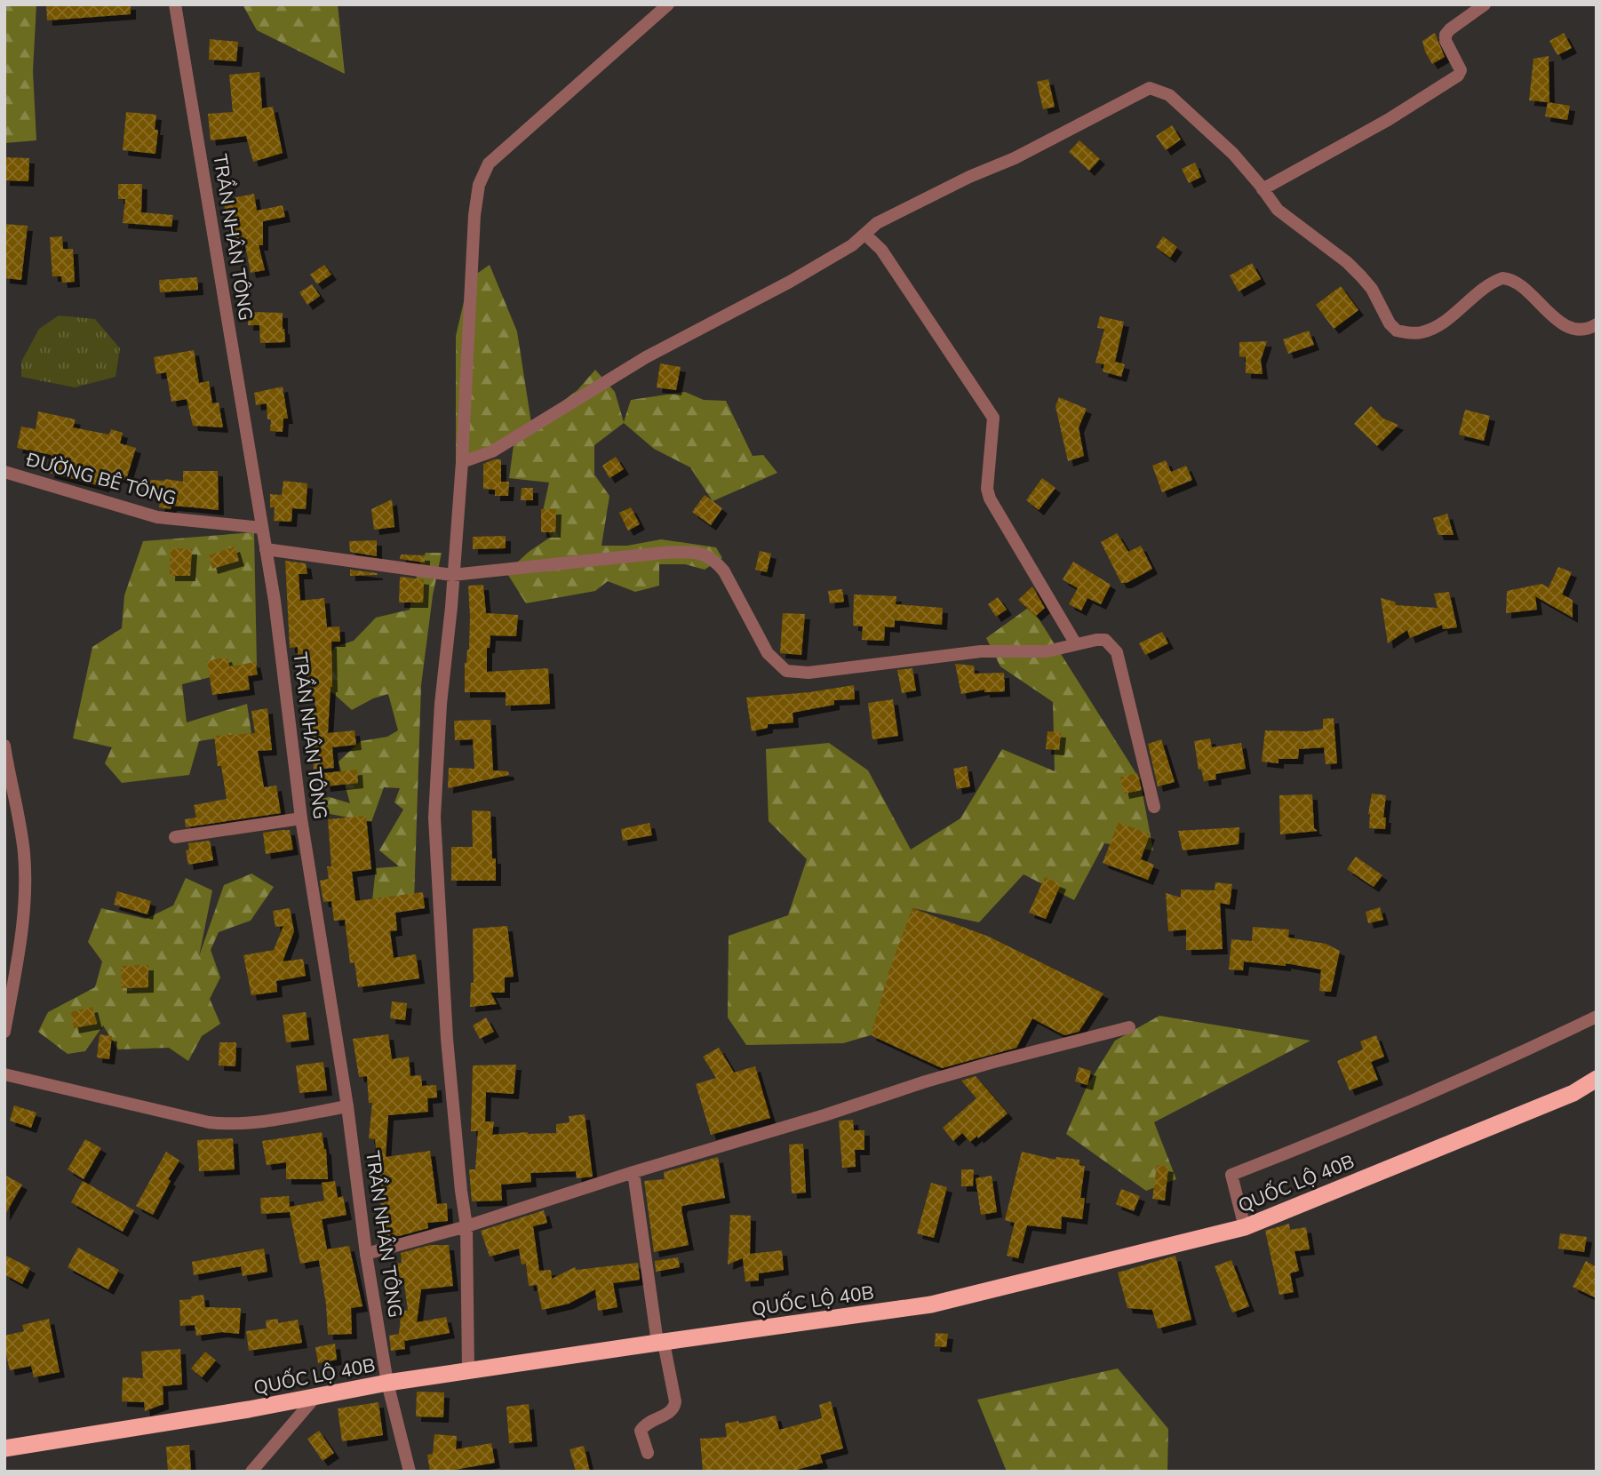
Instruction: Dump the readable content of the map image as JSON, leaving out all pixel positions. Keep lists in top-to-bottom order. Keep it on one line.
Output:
{"streets":{"highway":["QUỐC LỘ 40B"],"street":["TRẦN NHÂN TÔNG","ĐƯỜNG BÊ TÔNG"]},"crossings":[["TRẦN NHÂN TÔNG","ĐƯỜNG BÊ TÔNG"],["TRẦN NHÂN TÔNG","QUỐC LỘ 40B"]]}
